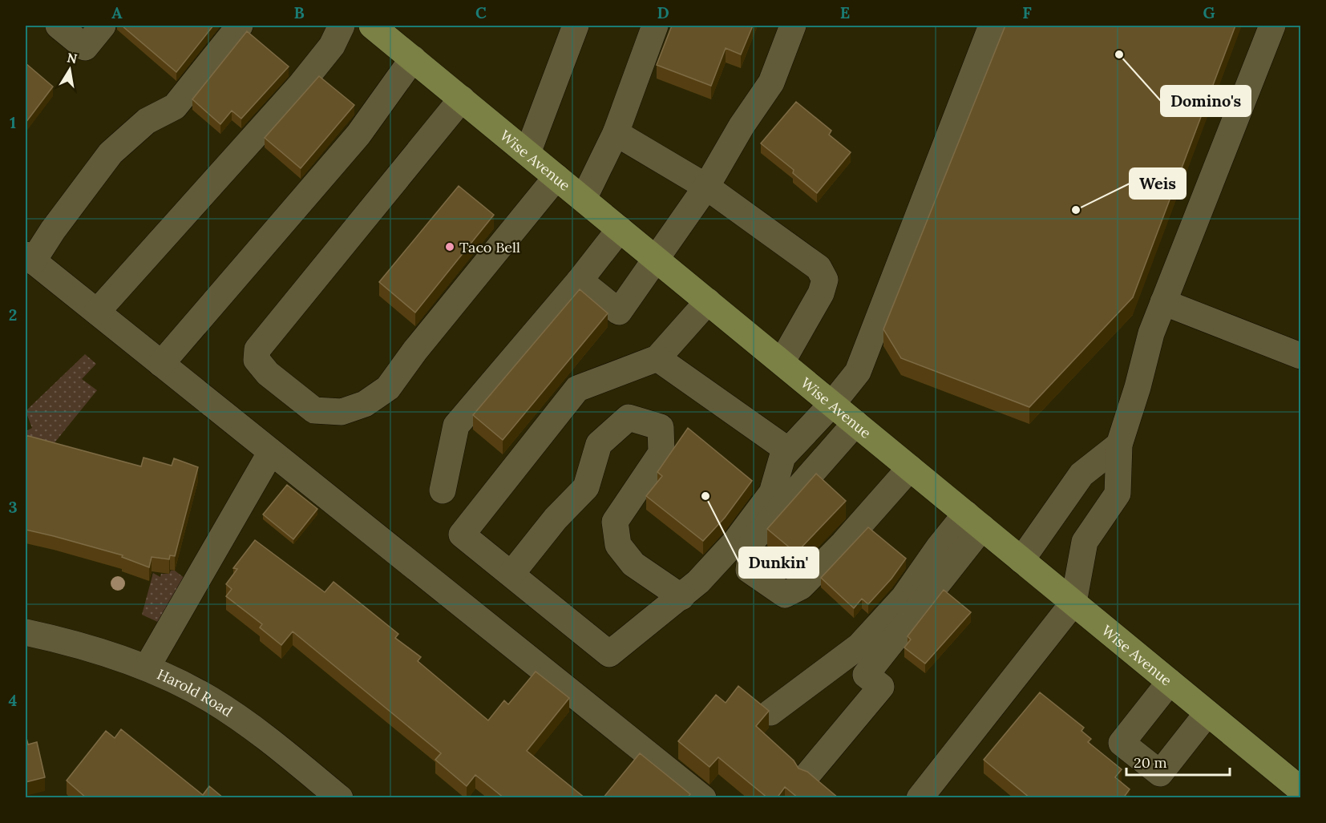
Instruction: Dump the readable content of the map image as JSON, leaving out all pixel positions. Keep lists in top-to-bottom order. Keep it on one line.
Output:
{"streets":{"main road":["Wise Avenue"],"street":["Harold Road"]},"places":["Domino's","Weis","Taco Bell","Dunkin'"],"scale_bar":"20 m","north":"top","grid":{"columns":["A","B","C","D","E","F","G"],"rows":["1","2","3","4"]}}
